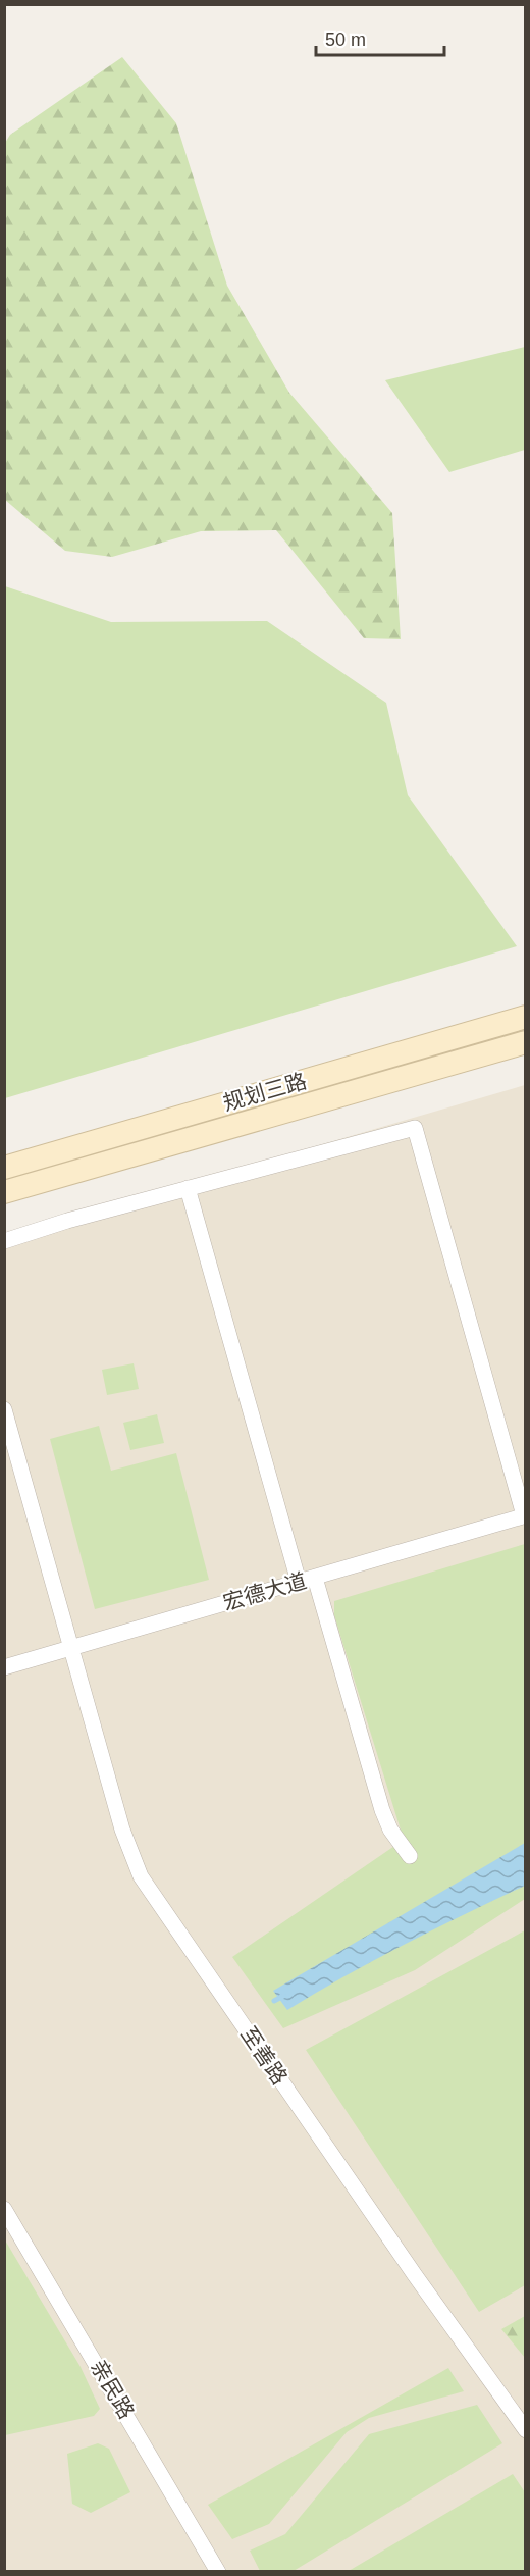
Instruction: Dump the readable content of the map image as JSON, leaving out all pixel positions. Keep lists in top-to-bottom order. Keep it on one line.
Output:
{"streets":{"main road":["规划三路"],"street":["宏德大道","至善路","亲民路"]},"crossings":[["宏德大道","至善路"]],"scale_bar":"50 m"}
